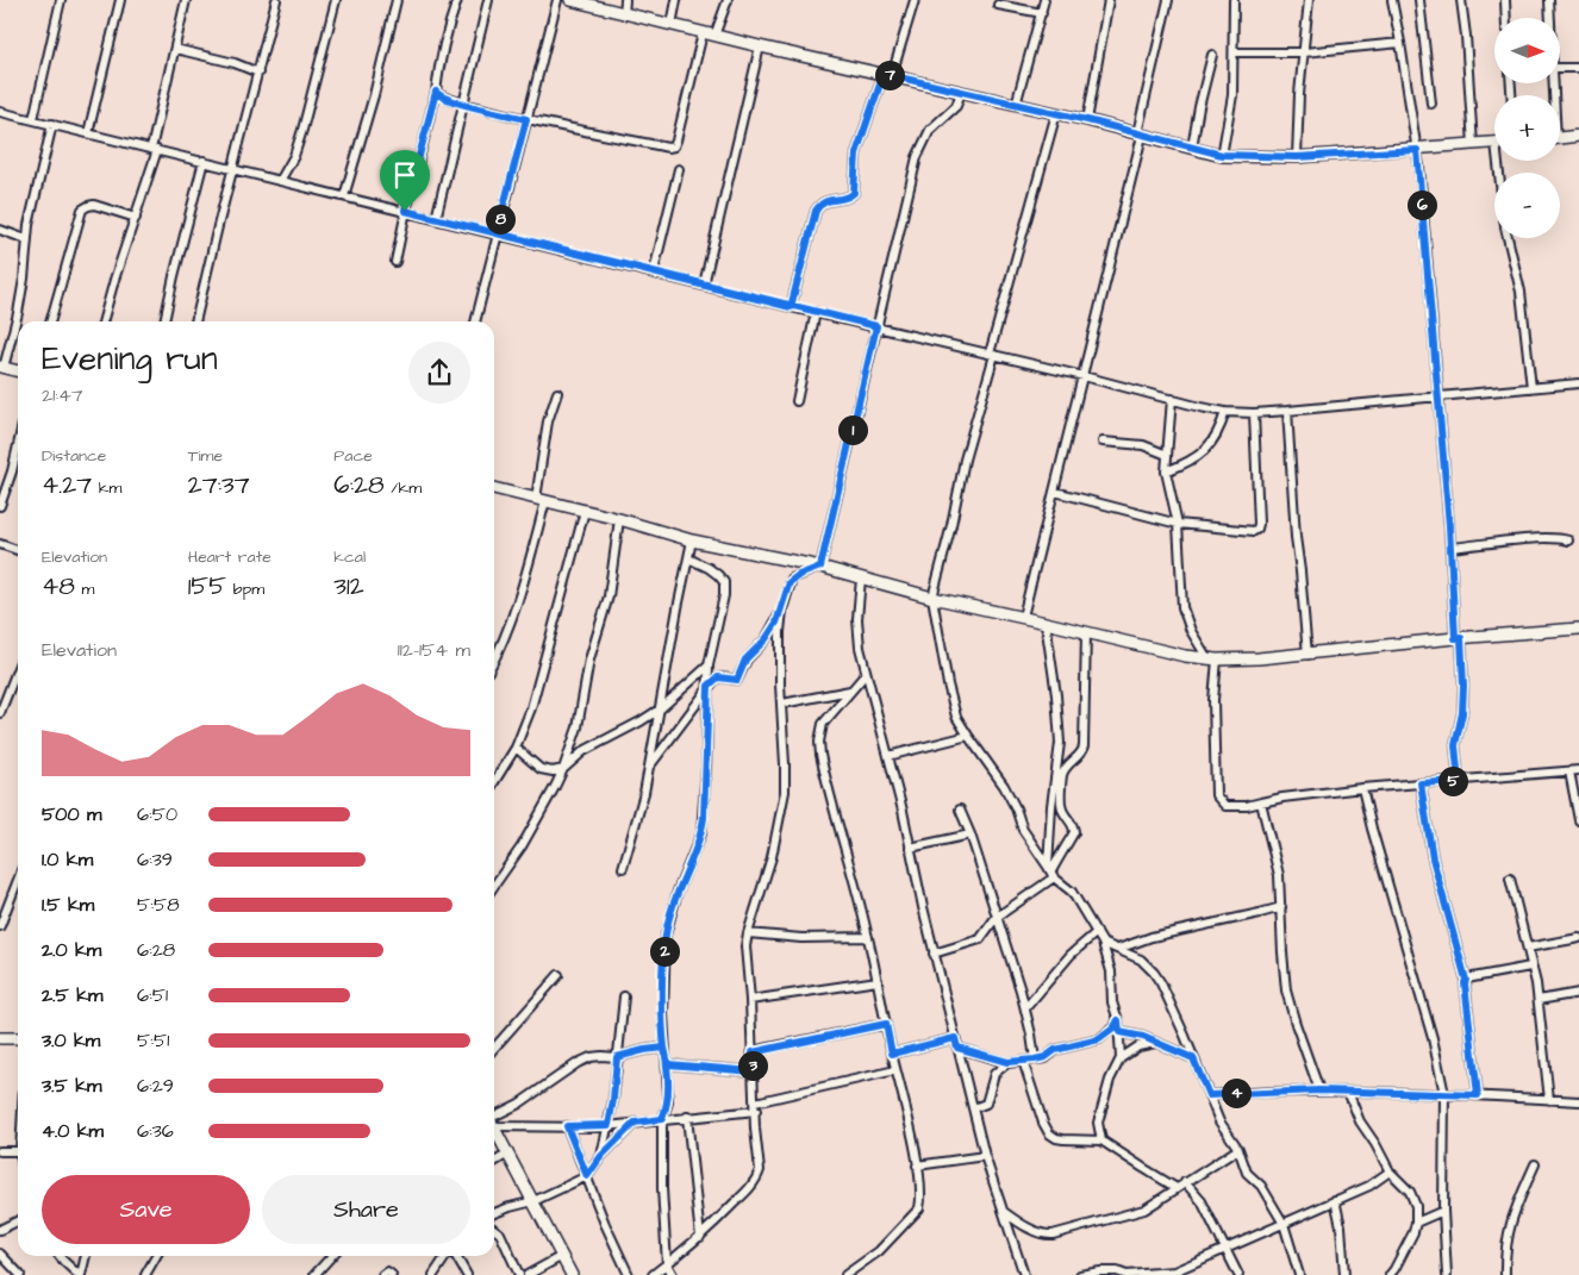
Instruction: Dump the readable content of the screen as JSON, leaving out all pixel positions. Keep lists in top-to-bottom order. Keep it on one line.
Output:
{"north":"right","page":{"map_buttons":["+","−"],"pins":["7","6","8","1","5","2","3","4"],"heading":["Evening run","21:47"],"stats":[["Distance","4.27 km"],["Time","27:37"],["Pace","6:28 /km"],["Elevation","48 m"],["Heart rate","155 bpm"],["kcal","312"]],"chart":["Elevation","112–154 m"],"list":[{"name":"500 m","note":"6:50"},{"name":"1.0 km","note":"6:39"},{"name":"1.5 km","note":"5:58"},{"name":"2.0 km","note":"6:28"},{"name":"2.5 km","note":"6:51"},{"name":"3.0 km","note":"5:51"},{"name":"3.5 km","note":"6:29"},{"name":"4.0 km","note":"6:36"}],"buttons":["Save","Share"]}}
